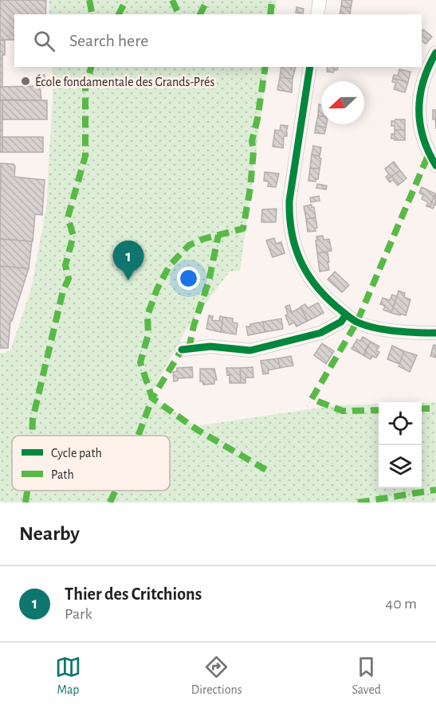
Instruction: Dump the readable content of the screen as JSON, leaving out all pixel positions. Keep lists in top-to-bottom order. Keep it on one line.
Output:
{"places":["École fondamentale des Grands-Prés"],"legend":["Cycle path","Path"],"north":"left","page":{"search":"Search here","pins":"1","heading":"Nearby","list":[{"mark":"1","name":"Thier des Critchions","note":"Park","value":"40 m"}],"nav":["Map","Directions","Saved"]}}
